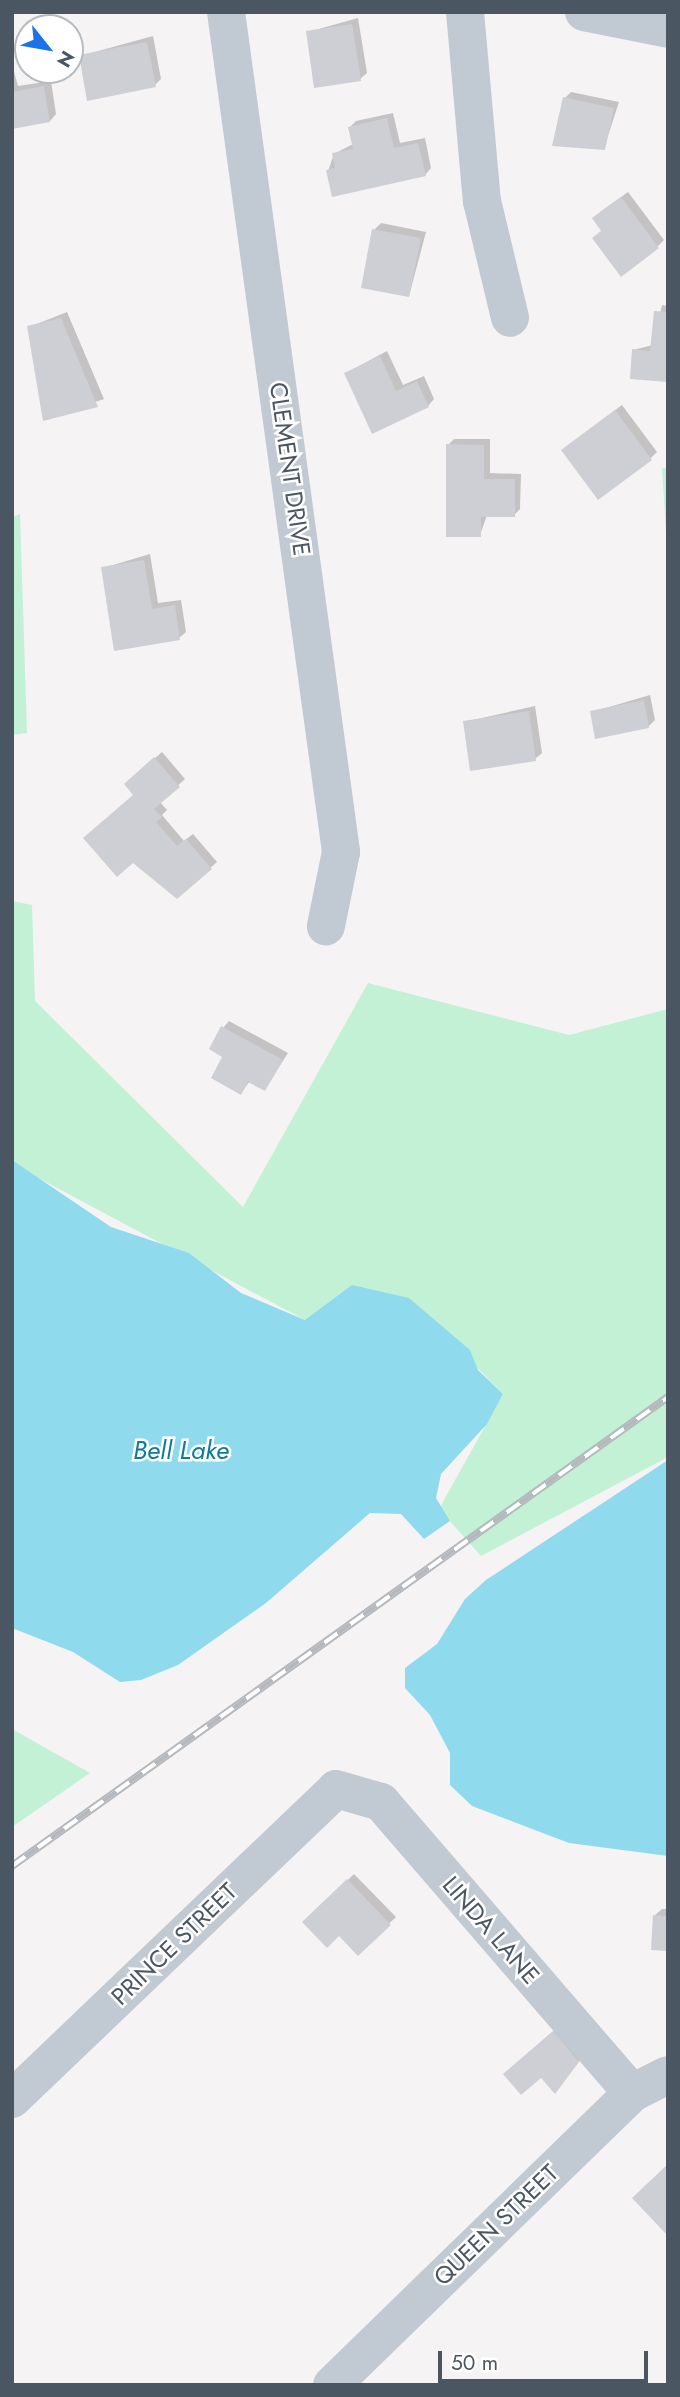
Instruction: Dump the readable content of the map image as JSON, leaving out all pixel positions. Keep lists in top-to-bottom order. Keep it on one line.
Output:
{"streets":{"street":["CLEMENT DRIVE","LINDA LANE","PRINCE STREET","QUEEN STREET"]},"crossings":[["LINDA LANE","PRINCE STREET"],["LINDA LANE","QUEEN STREET"]],"water":["Bell Lake"],"scale_bar":"50 m","north":"bottom right"}
